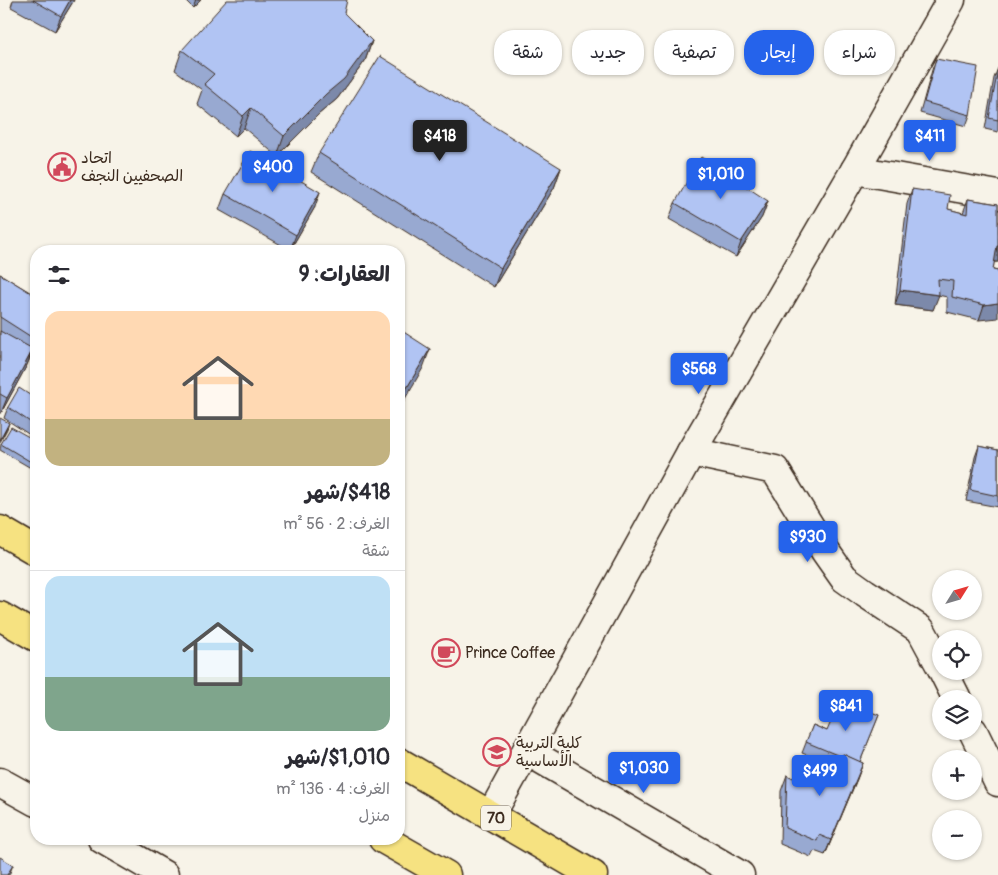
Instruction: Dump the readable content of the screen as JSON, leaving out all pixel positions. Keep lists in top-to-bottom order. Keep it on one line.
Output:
{"streets":{"highway":["70"]},"places":{"public building":["اتحاد الصحفيين النجف"],"cafe":["Prince Coffee"],"school or university":["كلية التربية الأساسية"]},"north":"top right","page":{"chip":["شراء","إيجار","تصفية","جديد","شقة"],"price":["$418","$411","$400","$1,010","$568","$930","$841","$1,030","$499"],"heading":"العقارات: 9","list":[{"name":"$418/شهر","note":"الغرف: 2 · 56 m² · شقة"},{"name":"$1,010/شهر","note":"الغرف: 4 · 136 m² · منزل"}],"map_buttons":["+","−"]}}
